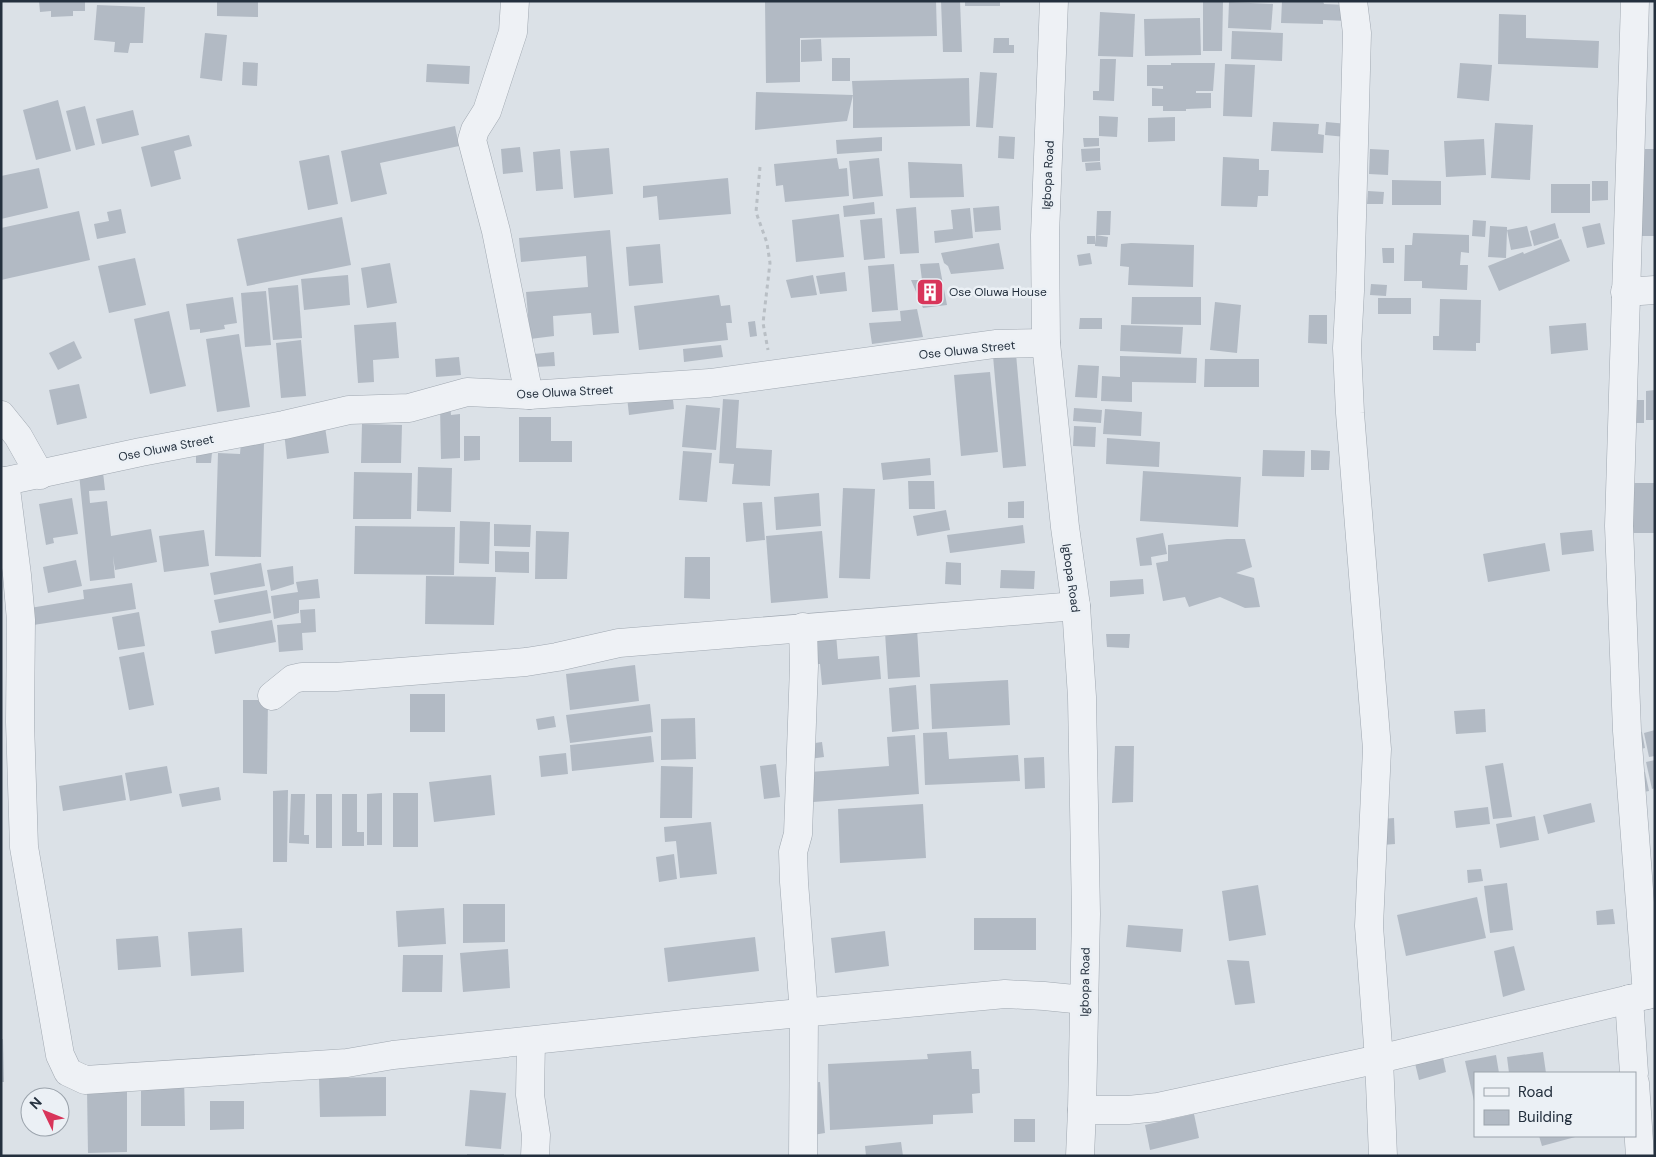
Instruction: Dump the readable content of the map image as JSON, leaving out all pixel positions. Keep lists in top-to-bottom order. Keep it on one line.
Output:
{"streets":{"street":["Igbopa Road","Ose Oluwa Street"]},"crossings":[["Igbopa Road","Ose Oluwa Street"]],"places":{"building":["Ose Oluwa House"]},"legend":["Road","Building"],"north":"top left"}
